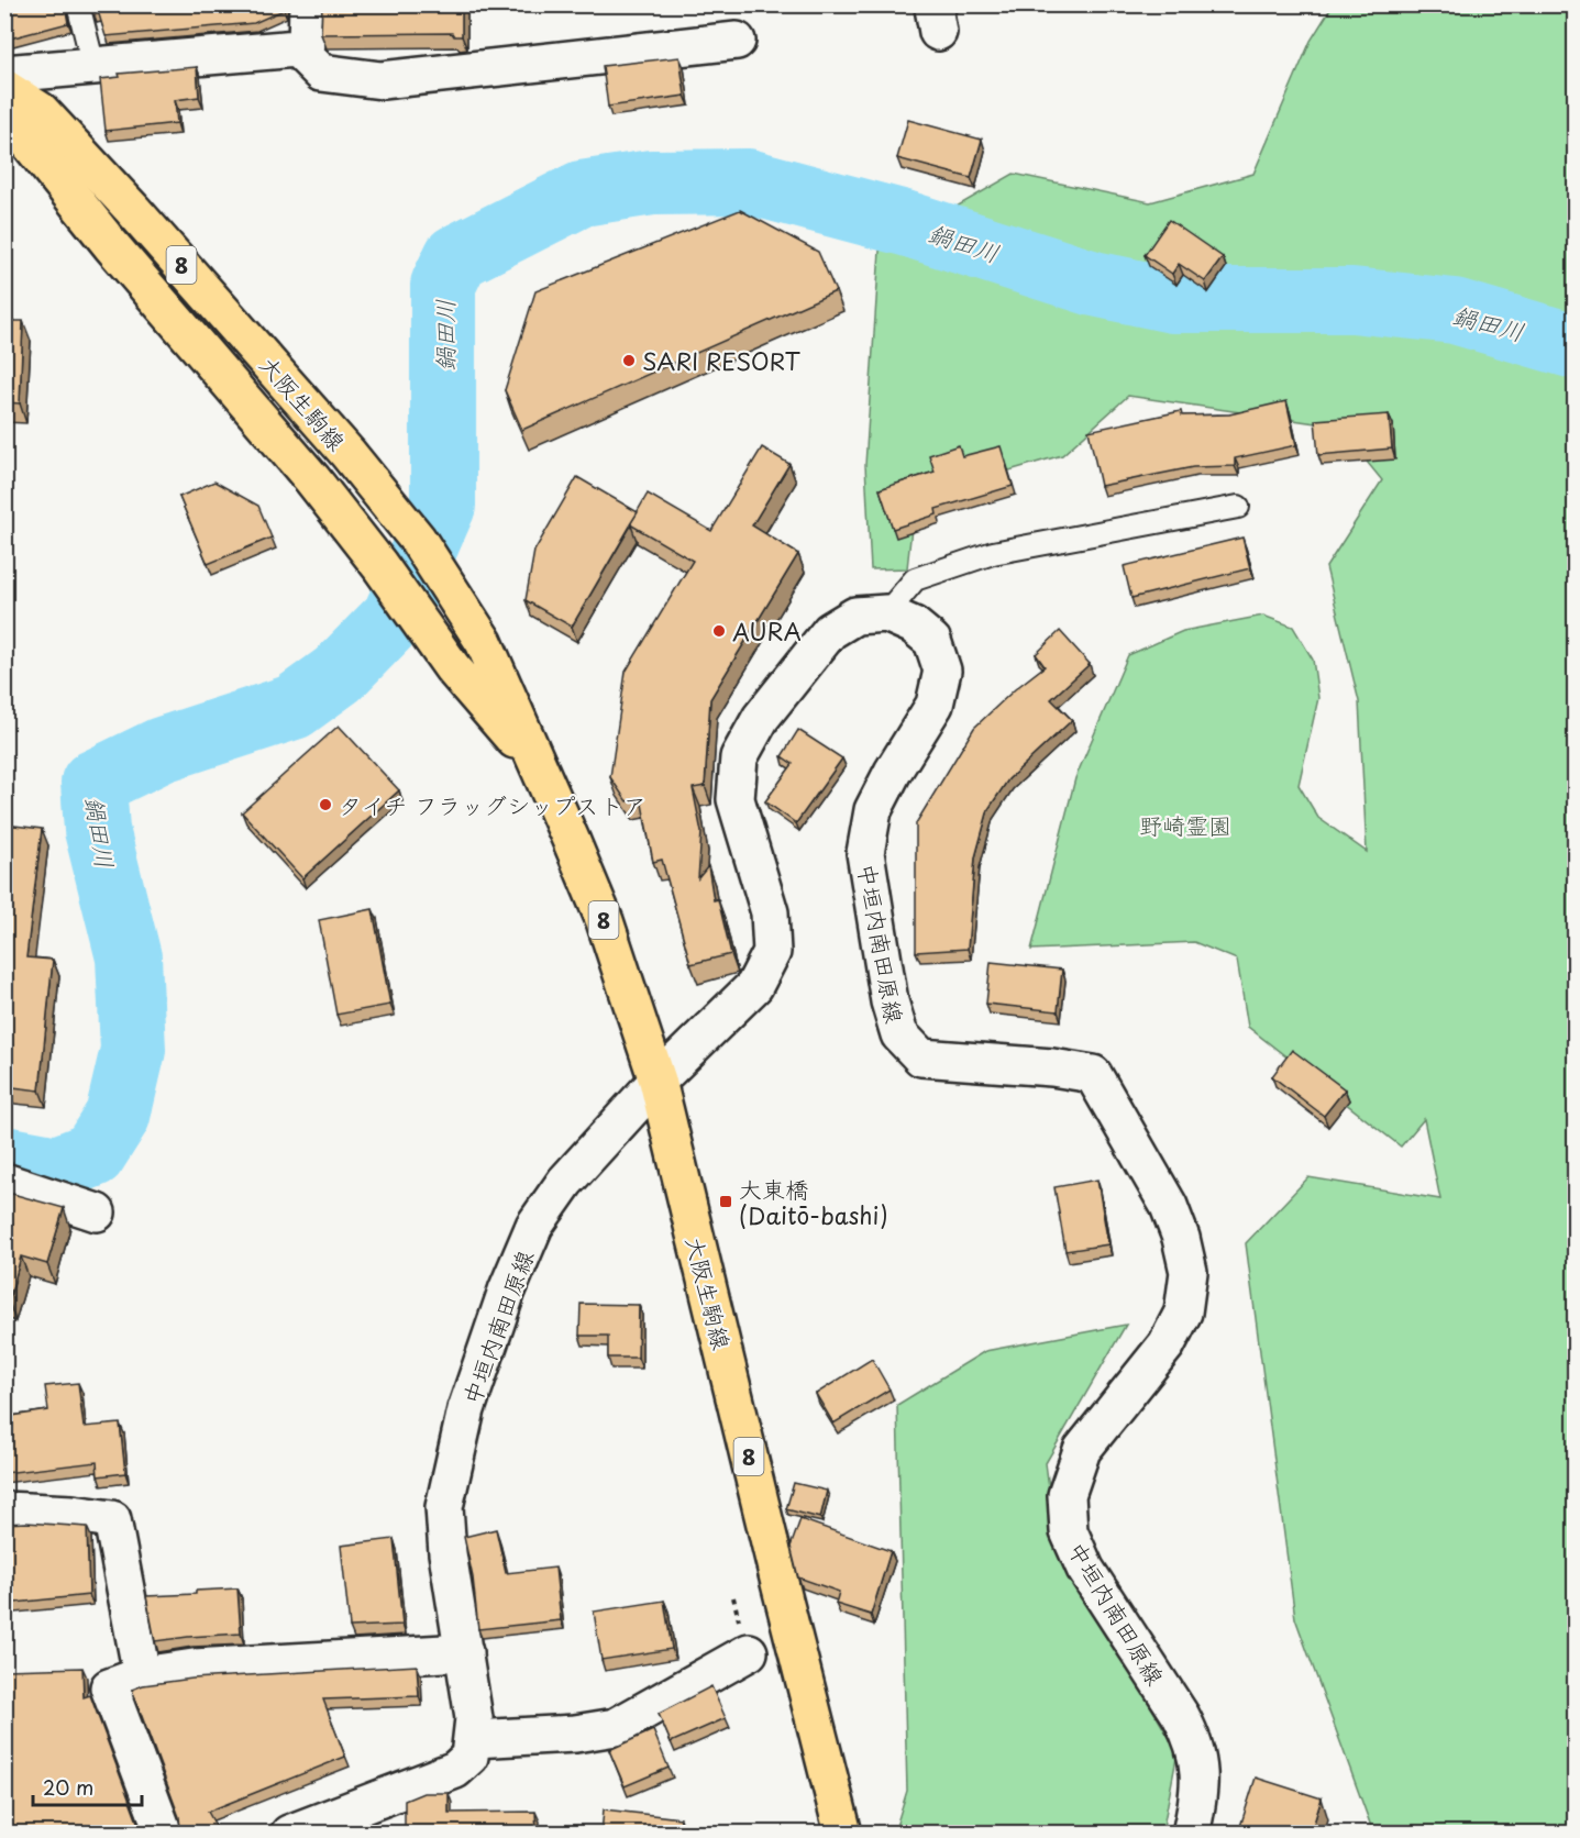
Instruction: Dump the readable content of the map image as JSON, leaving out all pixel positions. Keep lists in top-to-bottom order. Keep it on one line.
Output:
{"streets":{"main road":["8","大阪生駒線","中垣内南田原線"]},"crossings":[["大阪生駒線","中垣内南田原線"]],"water":["鍋田川"],"parks":["野崎霊園"],"places":{"other":["SARI RESORT","AURA","タイチ フラッグシップストア"],"transit":["大東橋 (Daitō-bashi)"]},"scale_bar":"20 m"}
